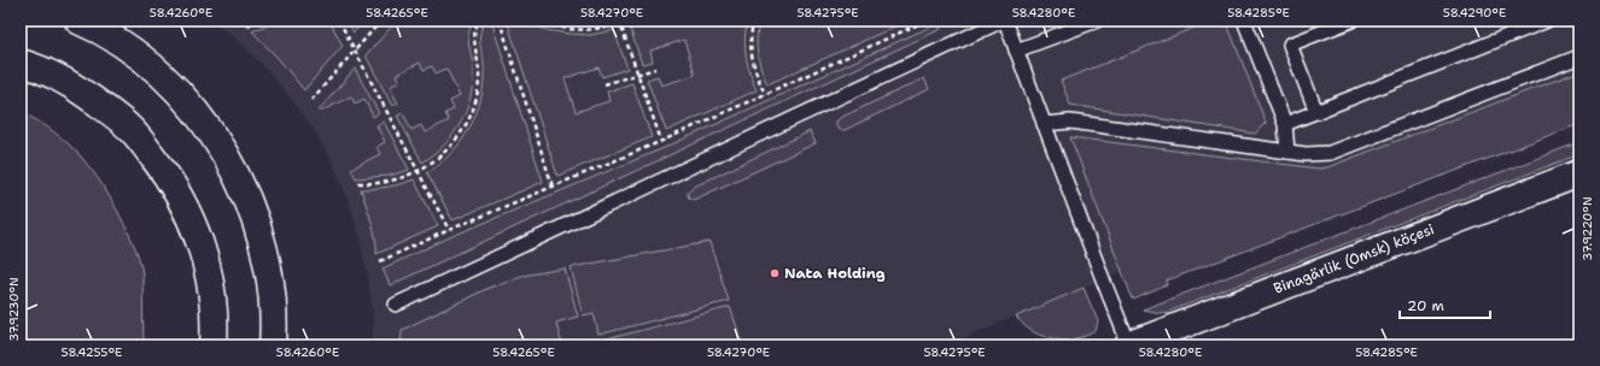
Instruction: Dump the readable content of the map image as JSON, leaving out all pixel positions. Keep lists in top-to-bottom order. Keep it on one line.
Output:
{"streets":{"main road":["Binagärlik (Omsk) köçesi"]},"places":["Nata Holding"],"scale_bar":"20 m","coordinates":["58.4260°E","58.4265°E","58.4270°E","58.4275°E","58.4280°E","58.4285°E","58.4290°E","37.9220°N","37.9230°N","58.4255°E"]}
